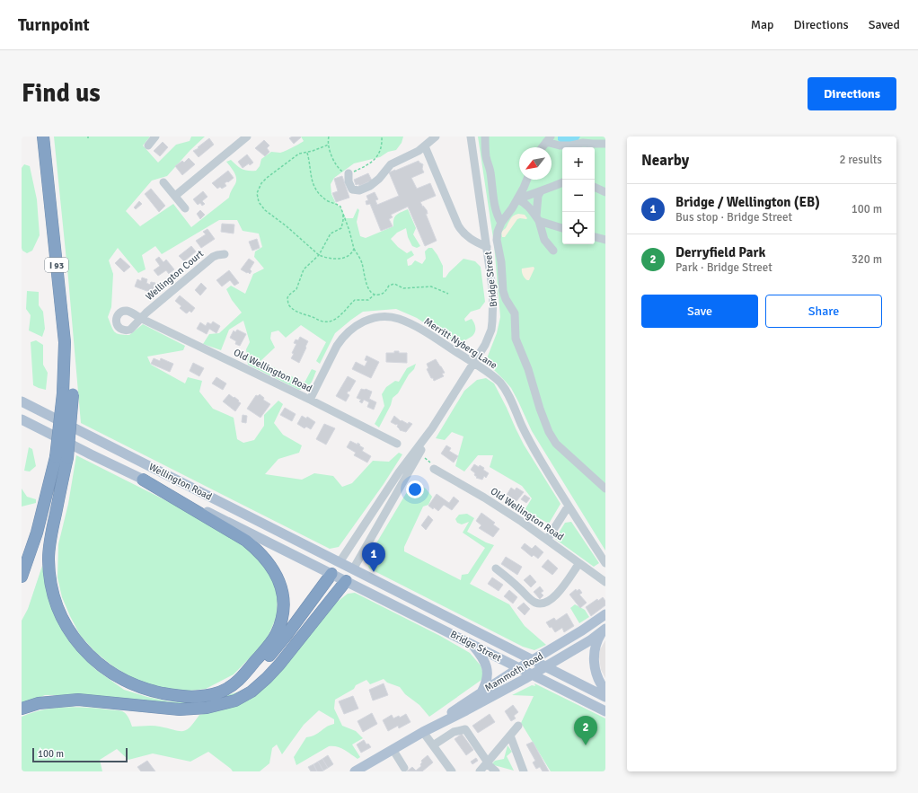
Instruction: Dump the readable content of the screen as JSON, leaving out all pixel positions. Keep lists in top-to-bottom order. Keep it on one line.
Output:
{"streets":{"highway":["I 93"],"main road":["Bridge Street","Wellington Road","Mammoth Road"],"street":["Wellington Court","Merritt Nyberg Lane","Old Wellington Road"]},"crossings":[["Wellington Court","Old Wellington Road"],["Bridge Street","Merritt Nyberg Lane"],["Bridge Street","Wellington Road"],["Bridge Street","Mammoth Road"],["Merritt Nyberg Lane","Old Wellington Road"]],"scale_bar":"100 m","north":"bottom left","page":{"header":"Turnpoint","nav":["Map","Directions","Saved"],"buttons":["Directions",["Save","Share"]],"title":"Find us","heading":["Nearby","2 results"],"map_buttons":["+","−"],"list":[{"mark":"1","name":"Bridge / Wellington (EB)","note":"Bus stop · Bridge Street","value":"100 m"},{"mark":"2","name":"Derryfield Park","note":"Park · Bridge Street","value":"320 m"}],"pins":["1","2"],"scale":"100 m"}}
